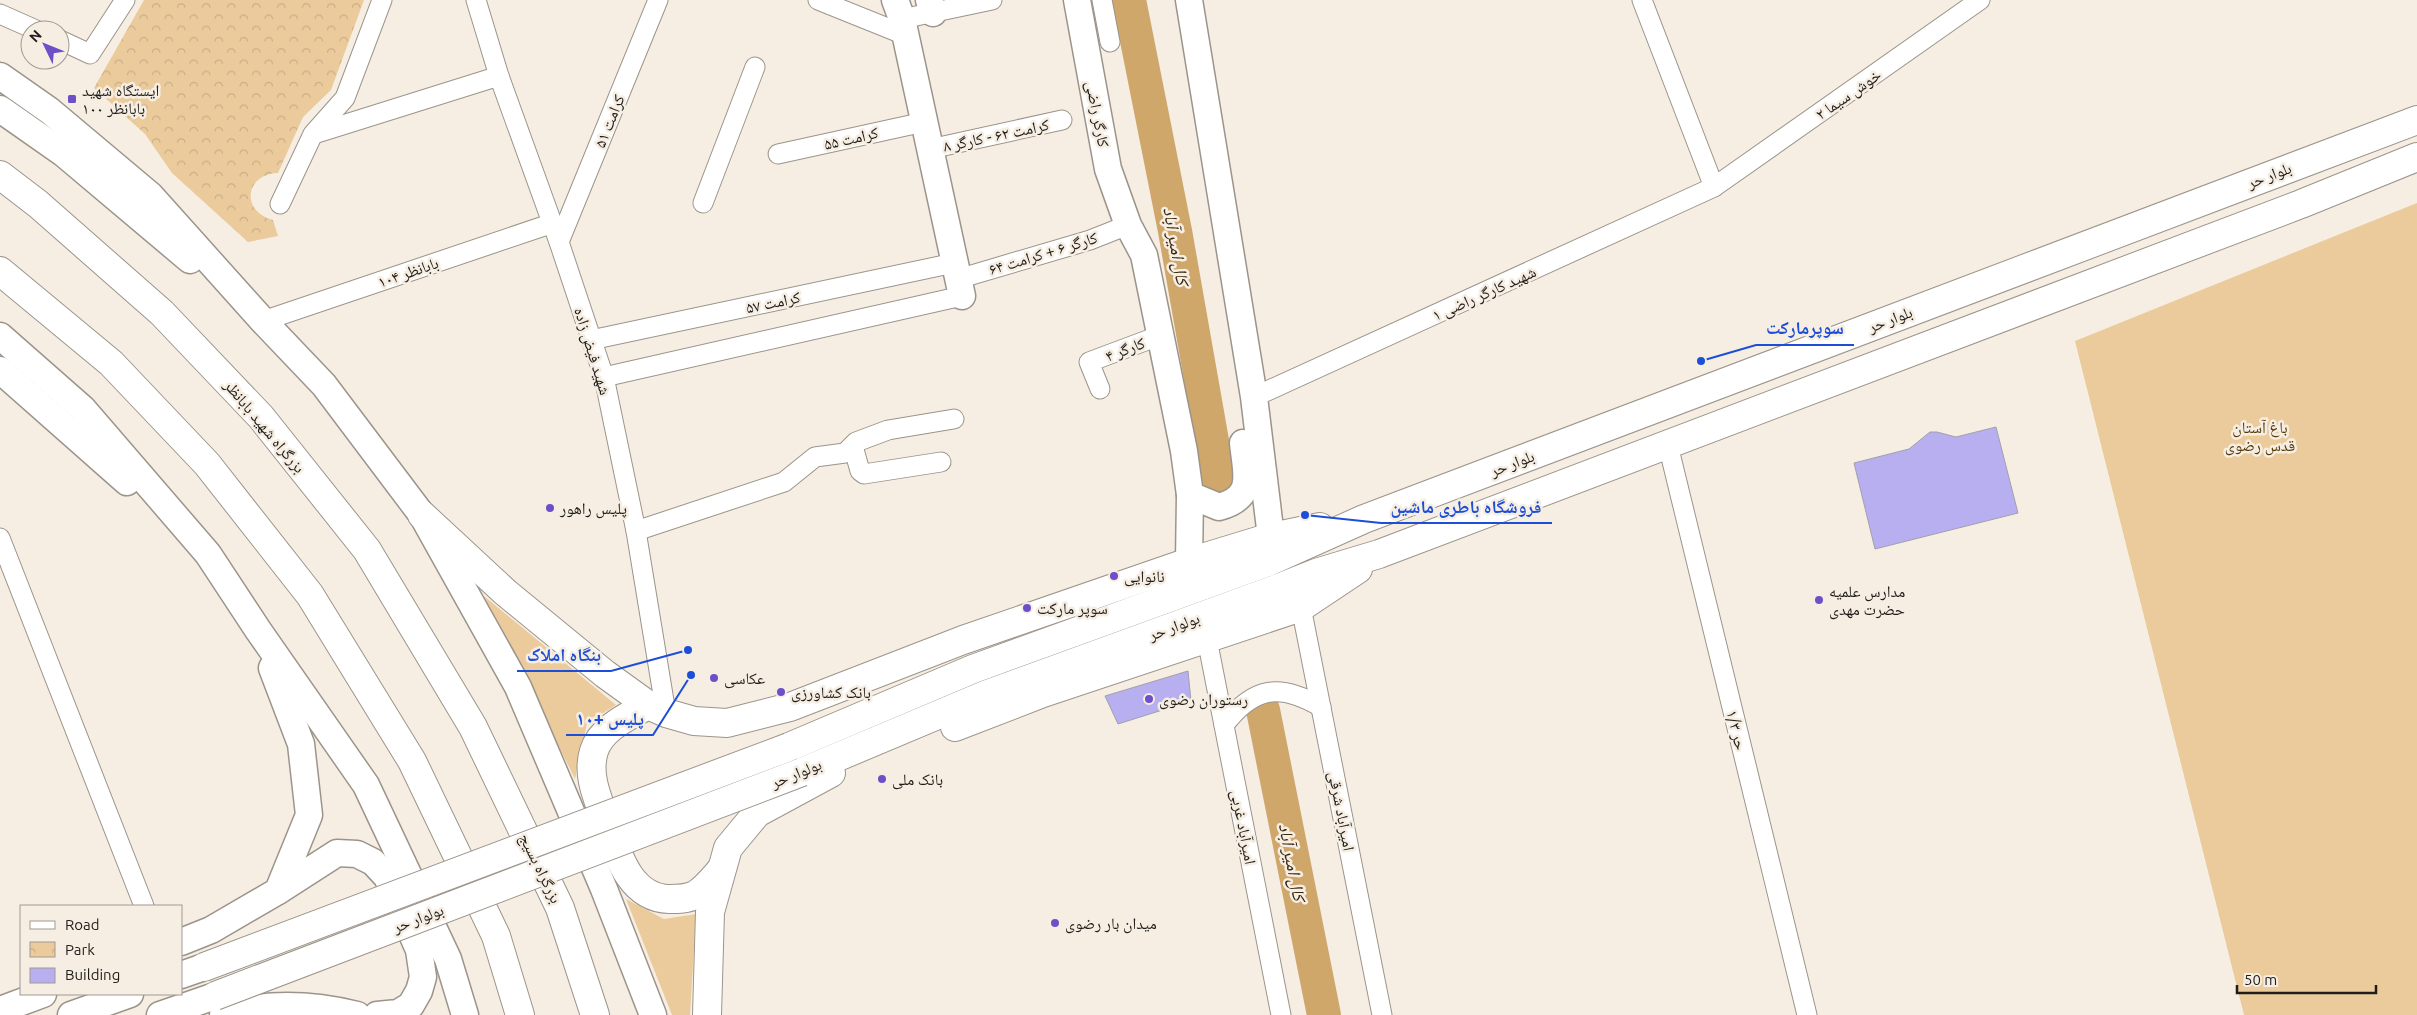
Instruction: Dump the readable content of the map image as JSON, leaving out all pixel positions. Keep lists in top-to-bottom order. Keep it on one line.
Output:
{"streets":{"main road":["کارگر راضی","بلوار حر","بزرگراه شهید بابانظر","بولوار حر","بزرگراه بسیج"],"street":["خوش سیما ۲","کرامت ۵۱","کرامت ۶۲ - کارگر ۸","کرامت ۵۵","کارگر ۶ + کرامت ۶۴","بابانظر ۱۰۴","شهید کارگر راضی ۱","کرامت ۵۷","کارگر ۴","شهید فیض زاده","حر ۱/۳","امیرآباد شرقی","امیرآباد غربی"]},"crossings":[["خوش سیما ۲","شهید کارگر راضی ۱"],["کارگر راضی","کارگر ۶ + کرامت ۶۴"],["کارگر راضی","کارگر ۴"],["کرامت ۵۱","شهید فیض زاده"],["بلوار حر","بولوار حر"],["کارگر ۶ + کرامت ۶۴","کرامت ۵۷"],["بابانظر ۱۰۴","شهید فیض زاده"],["کرامت ۵۷","شهید فیض زاده"],["بزرگراه شهید بابانظر","بزرگراه بسیج"]],"water":["کال امیر آباد"],"parks":["باغ آستان قدس رضوی"],"places":{"transit":["ایستگاه شهید بابانظر ۱۰۰"],"other":["سوپرمارکت","پلیس راهور","فروشگاه باطری ماشین","نانوایی","مدارس علمیه حضرت مهدی","سوپر مارکت","بنگاه املاک","پلیس +۱۰","عکاسی","بانک کشاورزی","رستوران رضوی","بانک ملی","میدان بار رضوی"]},"legend":["Road","Park","Building"],"scale_bar":"50 m","north":"top left"}
